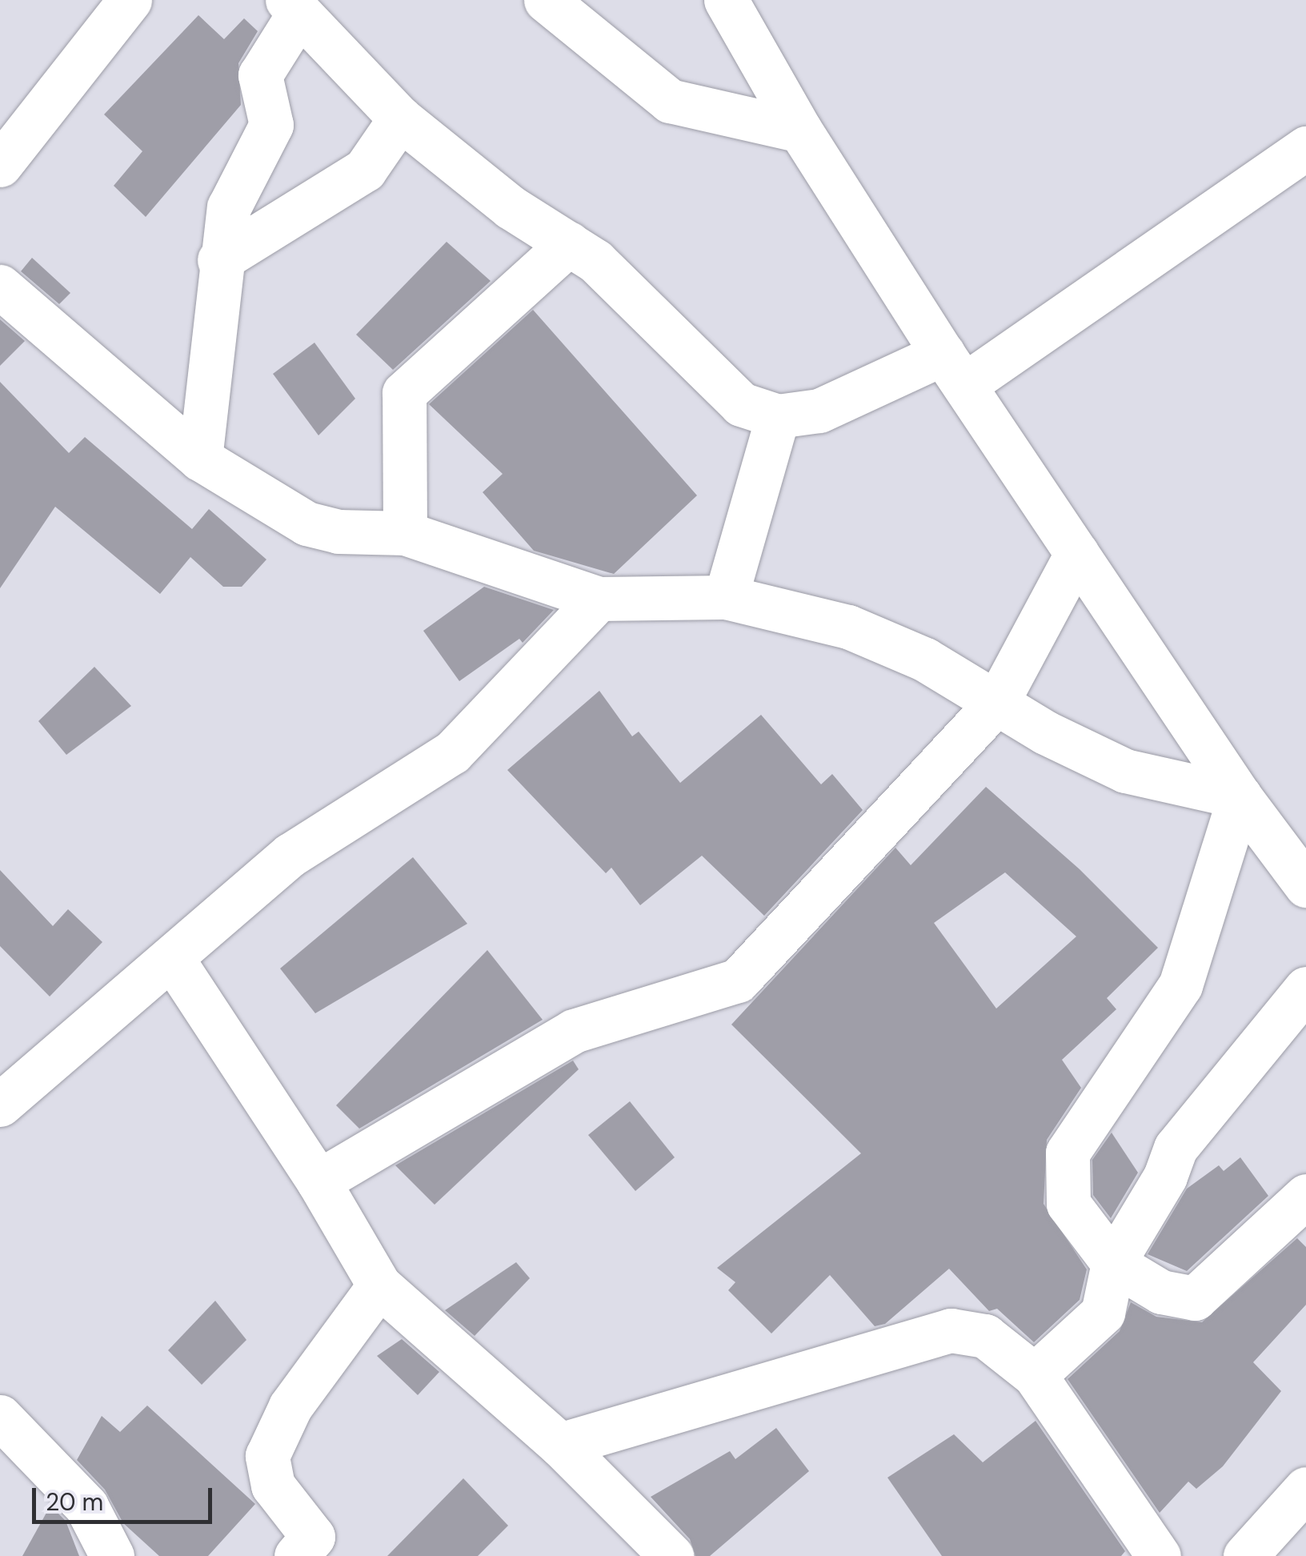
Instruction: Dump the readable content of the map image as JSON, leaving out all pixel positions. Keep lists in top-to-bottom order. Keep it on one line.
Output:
{"scale_bar":"20 m"}
